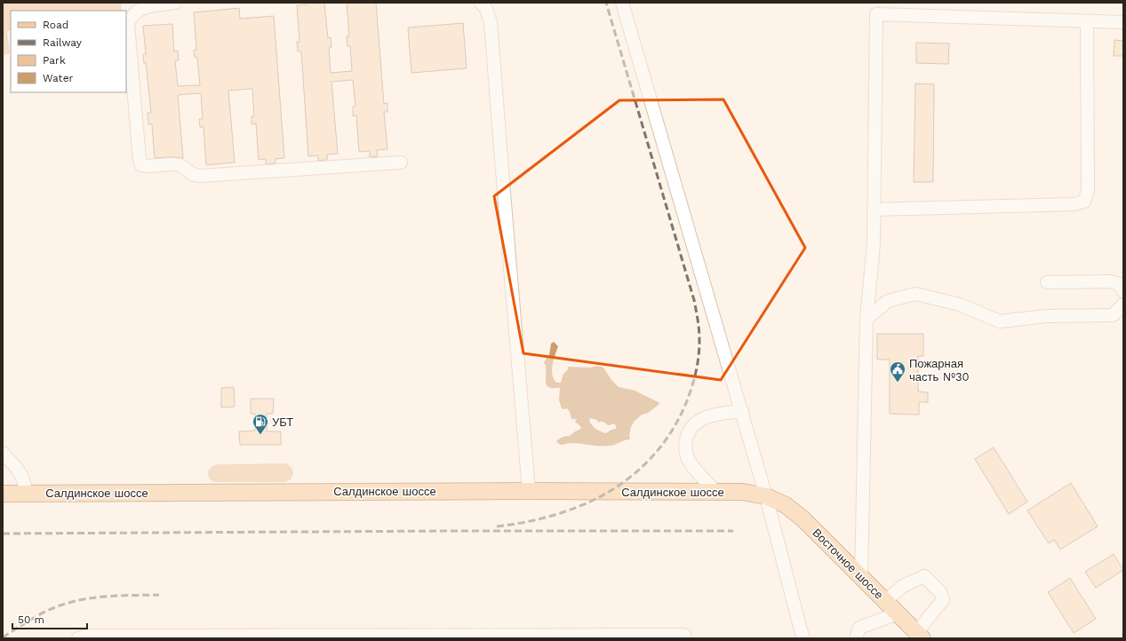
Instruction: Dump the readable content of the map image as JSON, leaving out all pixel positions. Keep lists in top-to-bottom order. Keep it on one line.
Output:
{"streets":{"main road":["Салдинское шоссе","Восточное шоссе"]},"crossings":[["Салдинское шоссе","Восточное шоссе"]],"places":{"public building":["Пожарная часть №30"],"fuel station":["УБТ"]},"legend":["Road","Railway","Park","Water"],"scale_bar":"50 m"}
